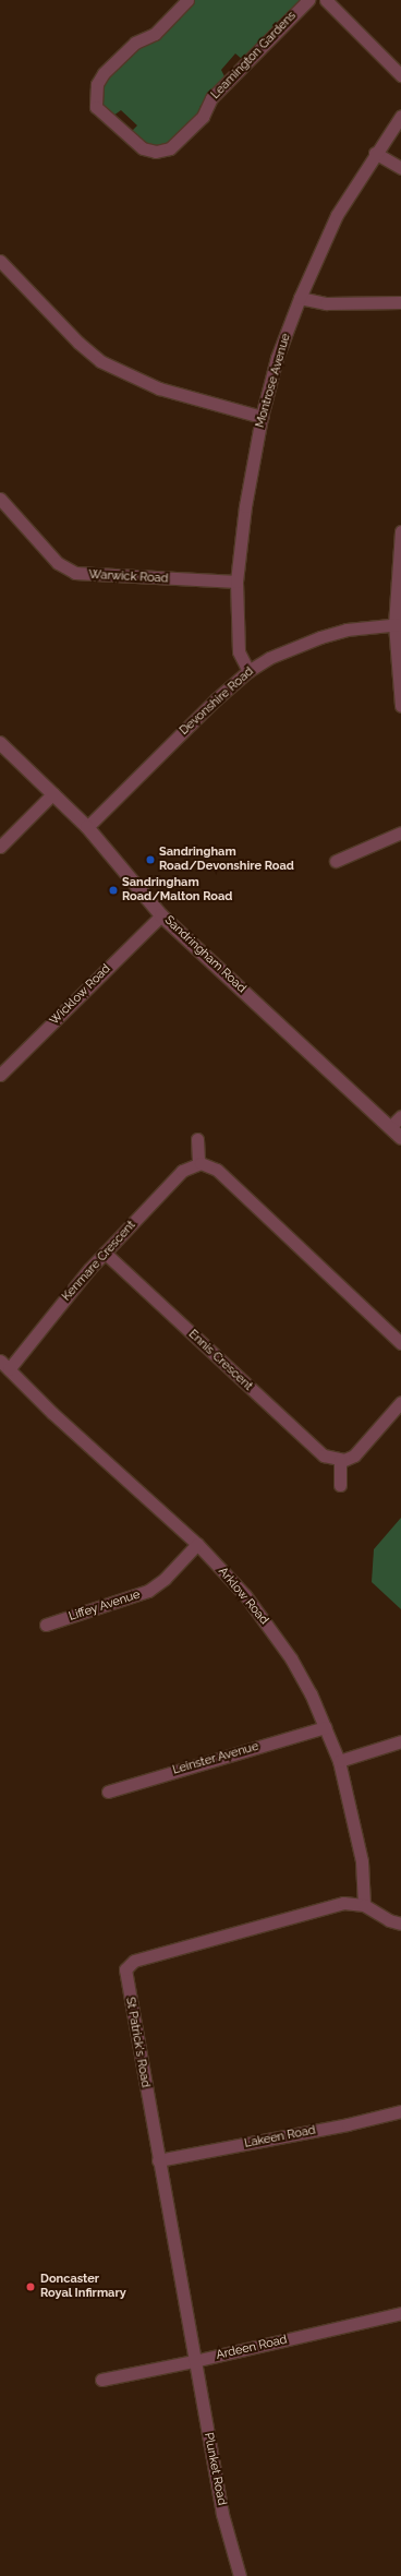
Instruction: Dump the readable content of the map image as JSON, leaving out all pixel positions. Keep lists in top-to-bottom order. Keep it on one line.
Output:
{"streets":{"street":["Leamington Gardens","Montrose Avenue","Warwick Road","Devonshire Road","Sandringham Road","Wicklow Road","Kenmare Crescent","Ennis Crescent","Arklow Road","Liffey Avenue","Leinster Avenue","St Patrick's Road","Lakeen Road","Ardeen Road","Plunket Road"]},"crossings":[["Montrose Avenue","Warwick Road"],["Montrose Avenue","Devonshire Road"],["Devonshire Road","Sandringham Road"],["Sandringham Road","Wicklow Road"],["Kenmare Crescent","Ennis Crescent"],["Kenmare Crescent","Arklow Road"],["Arklow Road","Liffey Avenue"],["Arklow Road","Leinster Avenue"],["Arklow Road","St Patrick's Road"],["St Patrick's Road","Lakeen Road"],["St Patrick's Road","Ardeen Road"],["St Patrick's Road","Plunket Road"],["Ardeen Road","Plunket Road"]],"places":["Sandringham Road/Devonshire Road","Sandringham Road/Malton Road","Doncaster Royal Infirmary"]}
